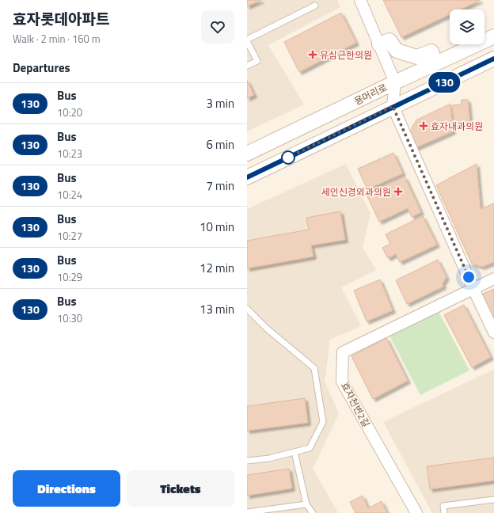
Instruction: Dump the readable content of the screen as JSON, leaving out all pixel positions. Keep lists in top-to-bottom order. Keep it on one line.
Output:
{"streets":{"street":["용머리로","효자천변2길"]},"places":{"health":["유심근한의원","효자내과의원","세인신경외과의원"]},"lines":["bus line 130"],"page":{"heading":[["효자롯데아파트","Walk · 2 min · 160 m"],"Departures"],"on_map":"130","list":[{"mark":"130","name":"Bus","note":"10:20","value":"3 min"},{"mark":"130","name":"Bus","note":"10:23","value":"6 min"},{"mark":"130","name":"Bus","note":"10:24","value":"7 min"},{"mark":"130","name":"Bus","note":"10:27","value":"10 min"},{"mark":"130","name":"Bus","note":"10:29","value":"12 min"},{"mark":"130","name":"Bus","note":"10:30","value":"13 min"}],"buttons":["Directions","Tickets"]}}
